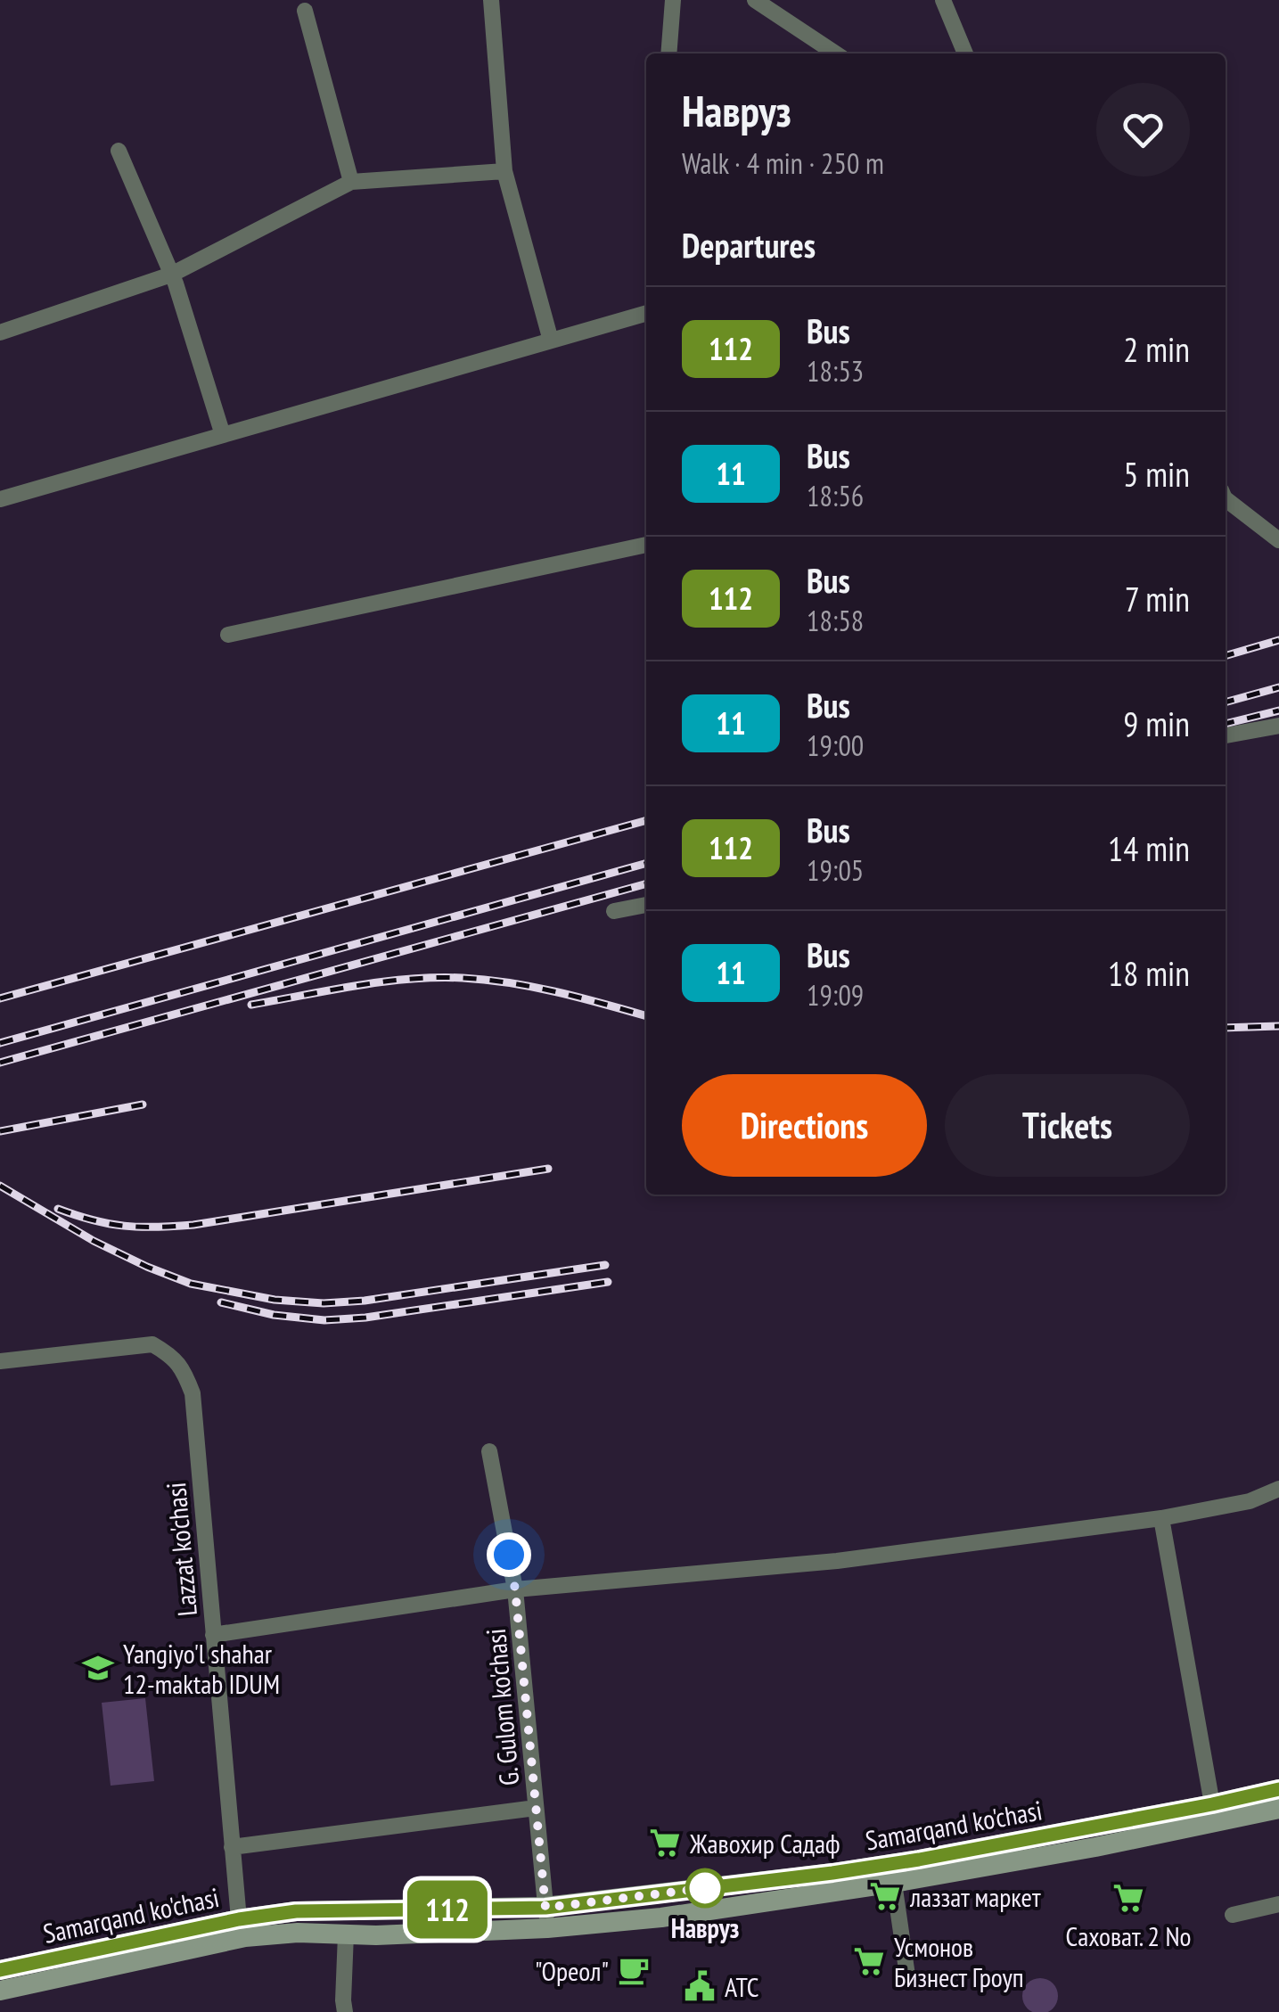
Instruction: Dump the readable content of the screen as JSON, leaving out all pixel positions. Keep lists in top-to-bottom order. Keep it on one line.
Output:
{"streets":{"main road":["Samarqand ko'chasi"],"street":["Lazzat ko'chasi","G. Gulom ko'chasi"]},"crossings":[["Lazzat ko'chasi","Samarqand ko'chasi"],["G. Gulom ko'chasi","Samarqand ko'chasi"]],"places":{"school or university":["Yangiyo'l shahar 12-maktab IDUM"],"supermarket":["Жавохир Садаф","лаззат маркет","Саховат. 2 No","Усмонов Бизнест Гроуп"],"other":["Навруз"],"cafe":["\"Ореол\""],"public building":["АТС"]},"lines":["bus line 112"],"page":{"on_map":"112","heading":[["Навруз","Walk · 4 min · 250 m"],"Departures"],"list":[{"mark":"112","name":"Bus","note":"18:53","value":"2 min"},{"mark":"11","name":"Bus","note":"18:56","value":"5 min"},{"mark":"112","name":"Bus","note":"18:58","value":"7 min"},{"mark":"11","name":"Bus","note":"19:00","value":"9 min"},{"mark":"112","name":"Bus","note":"19:05","value":"14 min"},{"mark":"11","name":"Bus","note":"19:09","value":"18 min"}],"buttons":["Directions","Tickets"]}}
